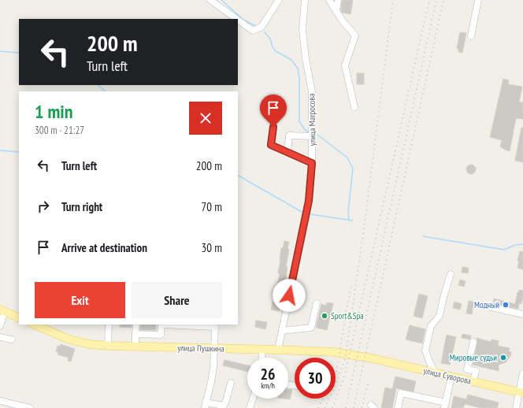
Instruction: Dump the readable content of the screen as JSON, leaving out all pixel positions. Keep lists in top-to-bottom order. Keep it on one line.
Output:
{"streets":{"main road":["улица Пушкина","улица Суворова"],"street":["улица Матросова"]},"crossings":[["улица Матросова","улица Пушкина"],["улица Пушкина","улица Суворова"]],"places":["Модный","Sport&Spa","Мировые судьи"],"page":{"turn":["200 m","Turn left"],"heading":["1 min","300 m · 21:27"],"list":[{"name":"Turn left","value":"200 m"},{"name":"Turn right","value":"70 m"},{"name":"Arrive at destination","value":"30 m"}],"buttons":["Exit","Share"],"speed":"26 km/h","limit":"30"}}
